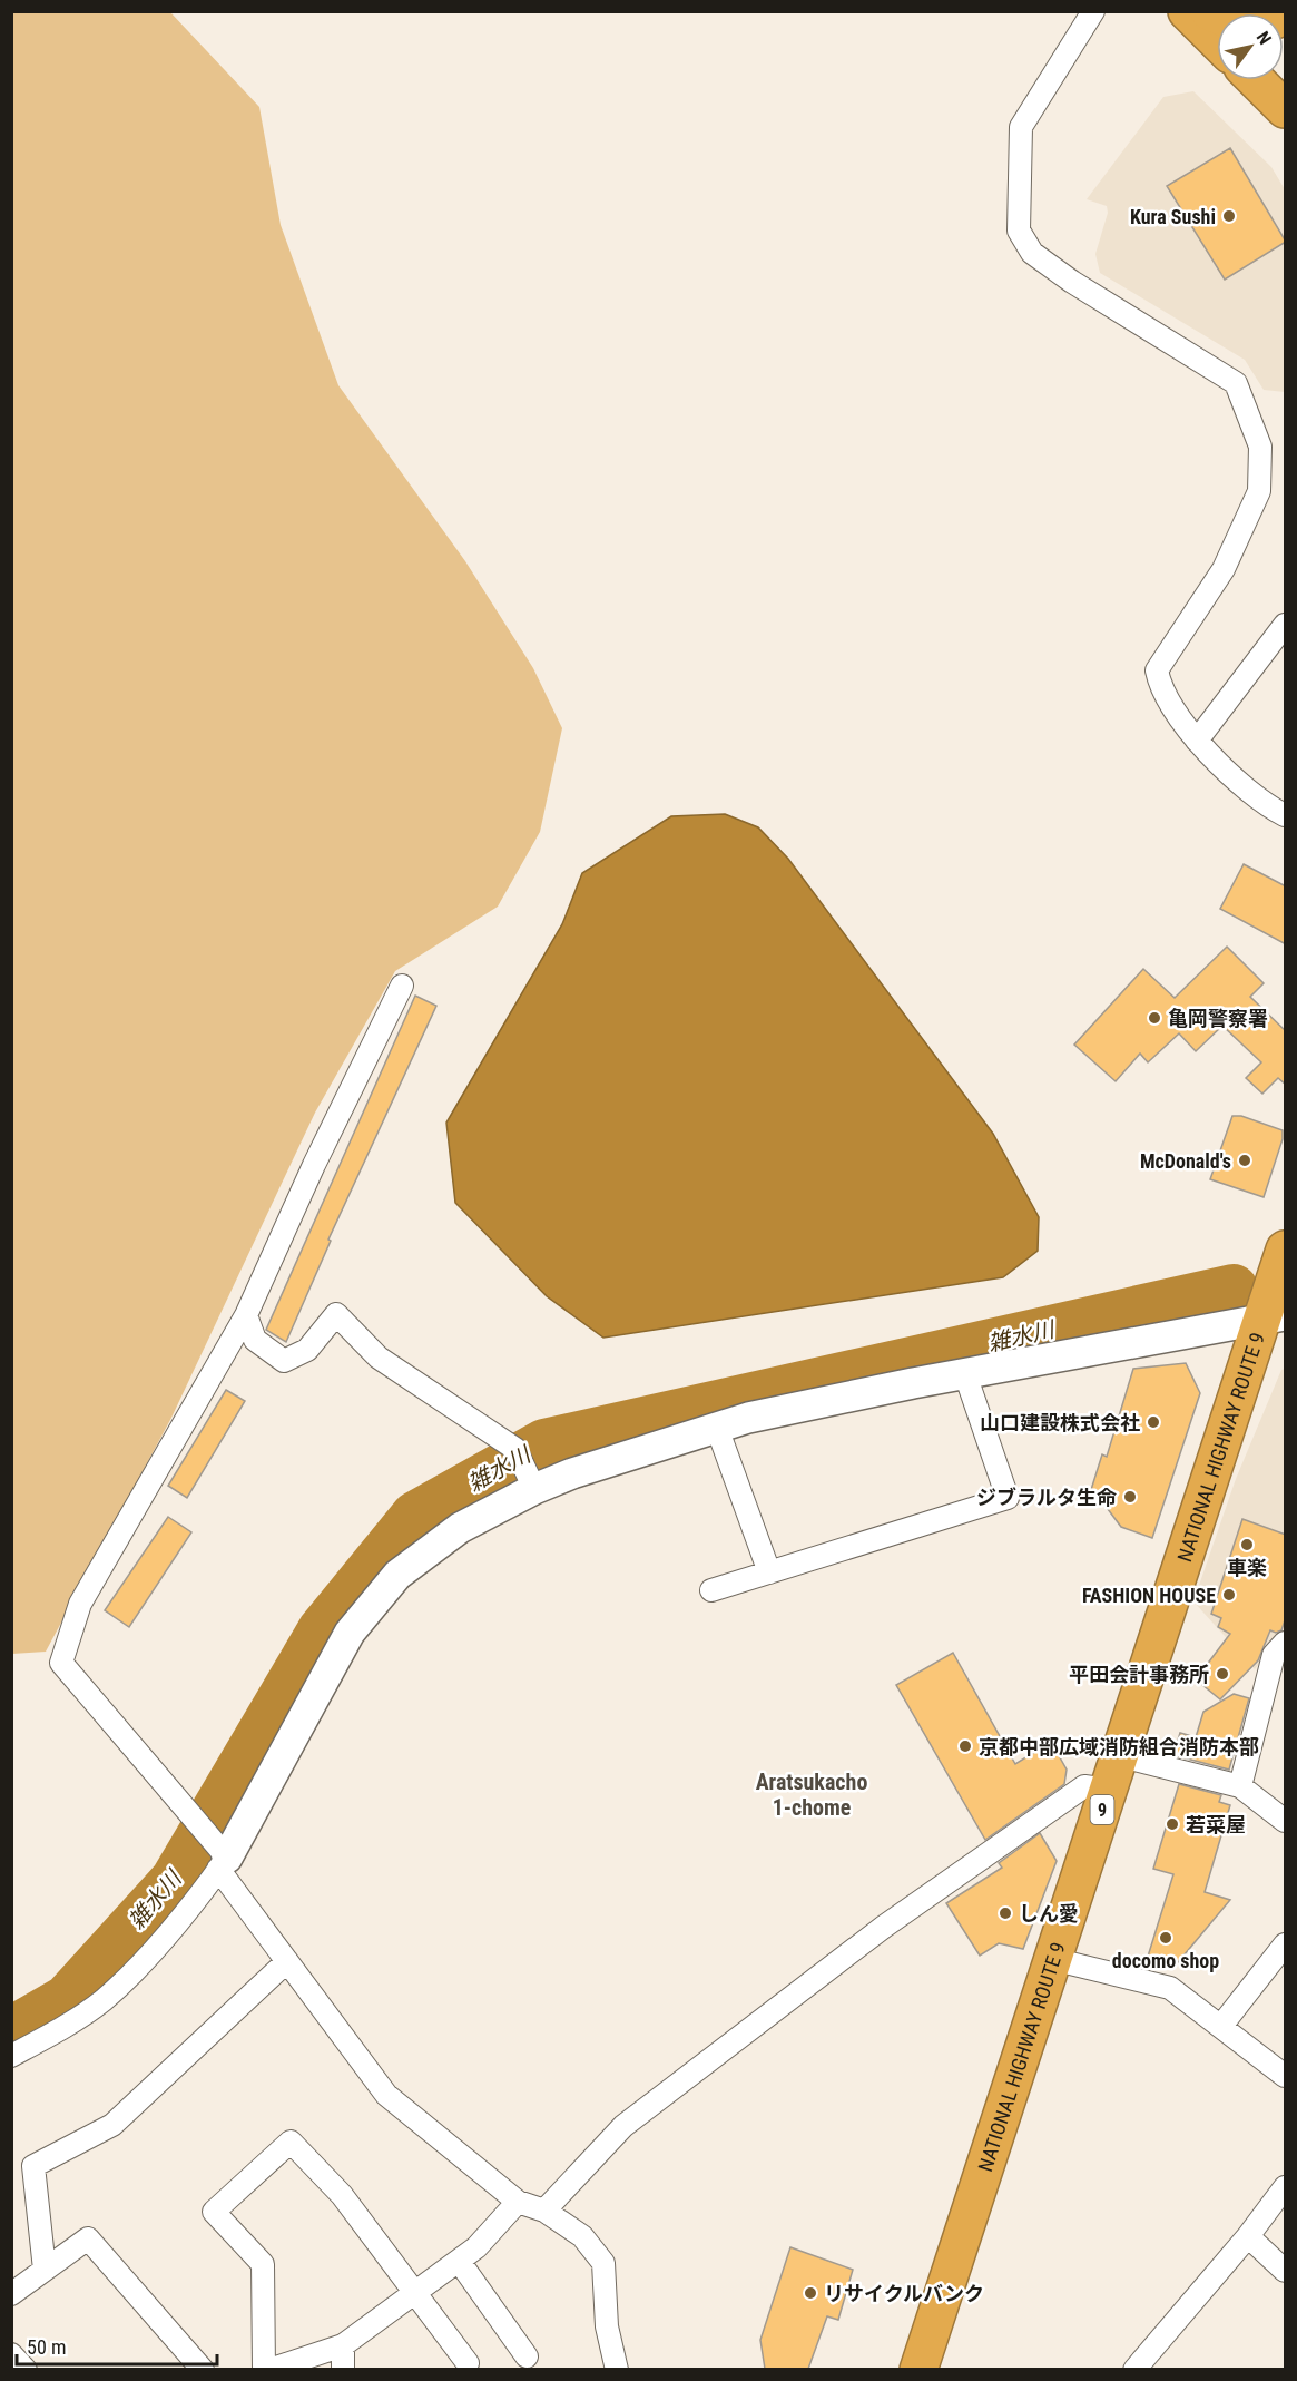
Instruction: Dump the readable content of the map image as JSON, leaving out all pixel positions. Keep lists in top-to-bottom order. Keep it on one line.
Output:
{"streets":{"highway":["NATIONAL HIGHWAY ROUTE 9","9"]},"districts":["Aratsukacho 1-chome"],"water":["雑水川"],"places":["Kura Sushi","亀岡警察署","McDonald's","山口建設株式会社","ジブラルタ生命","車楽","FASHION HOUSE","平田会計事務所","京都中部広域消防組合消防本部","若菜屋","しん愛","docomo shop","リサイクルバンク"],"scale_bar":"50 m","north":"top right"}
